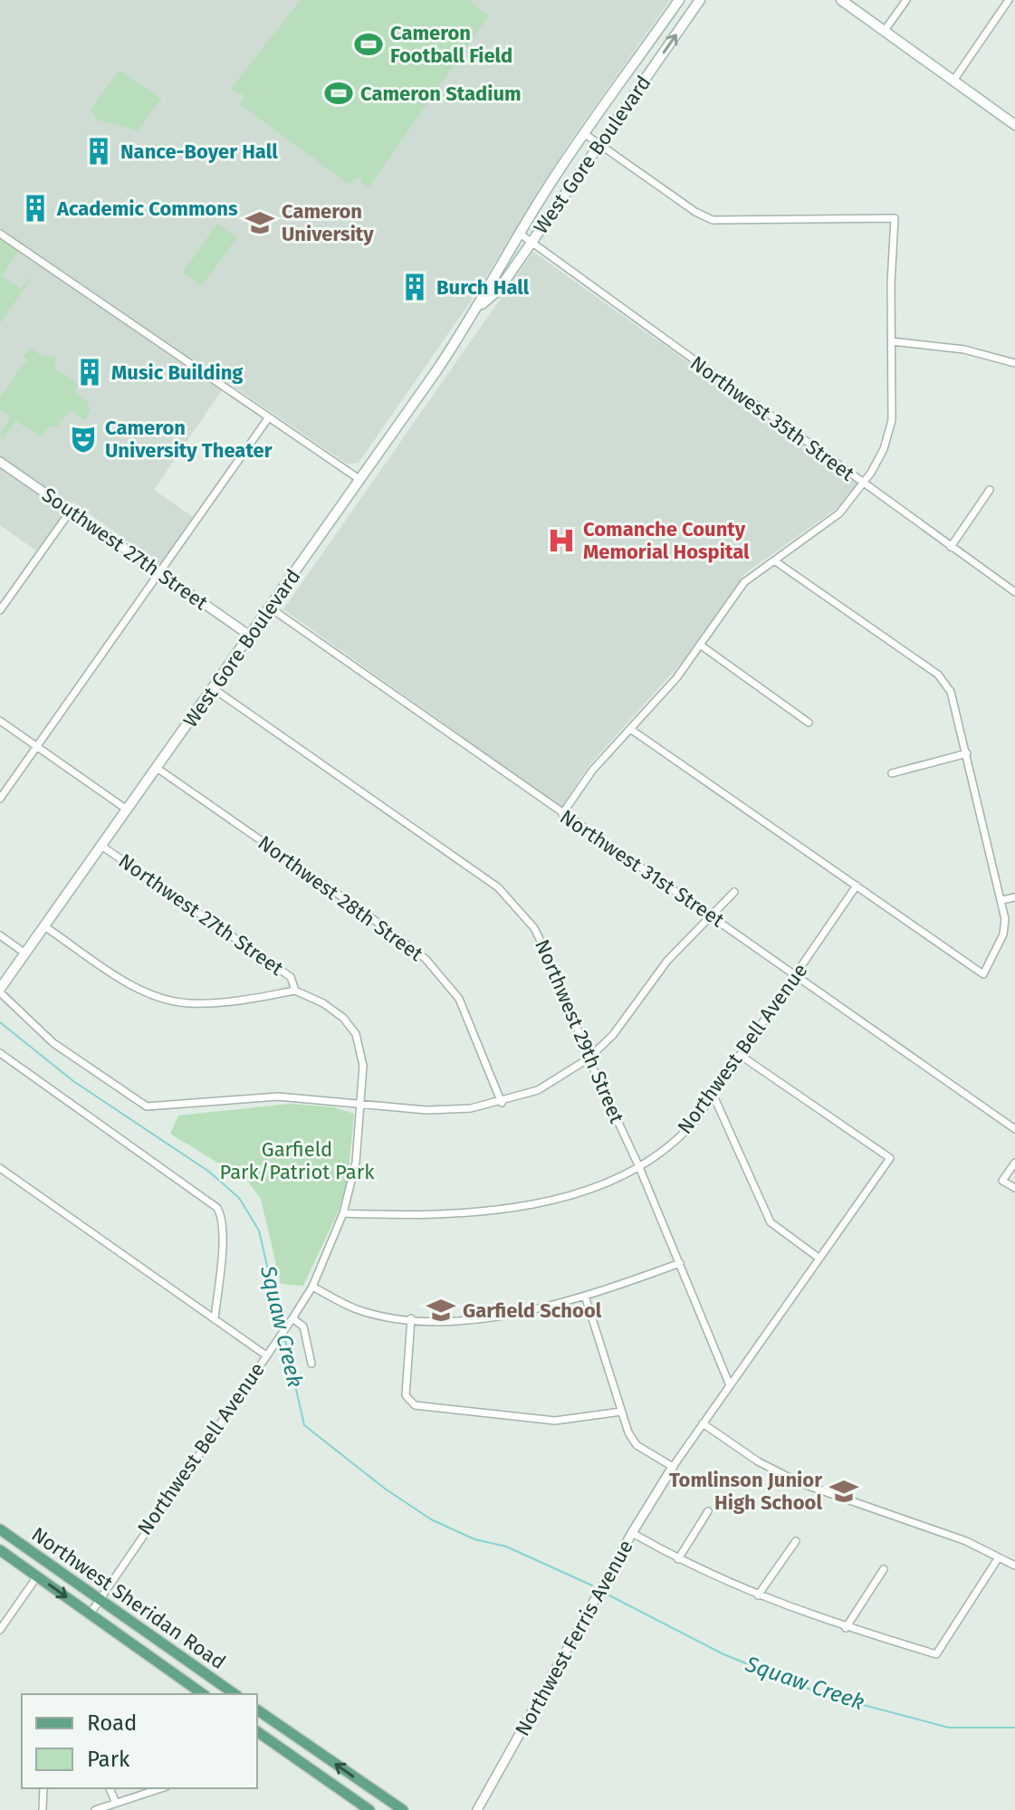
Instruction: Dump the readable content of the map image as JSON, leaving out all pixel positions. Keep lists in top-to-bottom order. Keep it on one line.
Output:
{"streets":{"main road":["West Gore Boulevard","Northwest Sheridan Road"],"street":["Northwest 35th Street","Southwest 27th Street","Northwest 31st Street","Northwest 28th Street","Northwest 27th Street","Northwest 29th Street","Northwest Bell Avenue","Northwest Ferris Avenue"]},"crossings":[["West Gore Boulevard","Northwest 35th Street"],["West Gore Boulevard","Southwest 27th Street"],["West Gore Boulevard","Northwest 31st Street"],["West Gore Boulevard","Northwest 28th Street"],["West Gore Boulevard","Northwest 27th Street"],["West Gore Boulevard","Northwest 29th Street"],["Northwest 31st Street","Northwest Bell Avenue"],["Northwest 27th Street","Northwest Bell Avenue"],["Northwest 29th Street","Northwest Bell Avenue"],["Northwest Bell Avenue","Northwest Sheridan Road"]],"water":["Squaw Creek"],"parks":["Garfield Park/Patriot Park"],"places":{"sports":["Cameron Football Field","Cameron Stadium"],"building":["Nance-Boyer Hall","Academic Commons","Burch Hall","Music Building"],"school or university":["Cameron University","Garfield School","Tomlinson Junior High School"],"theatre":["Cameron University Theater"],"hospital":["Comanche County Memorial Hospital"]},"legend":["Road","Park"]}
